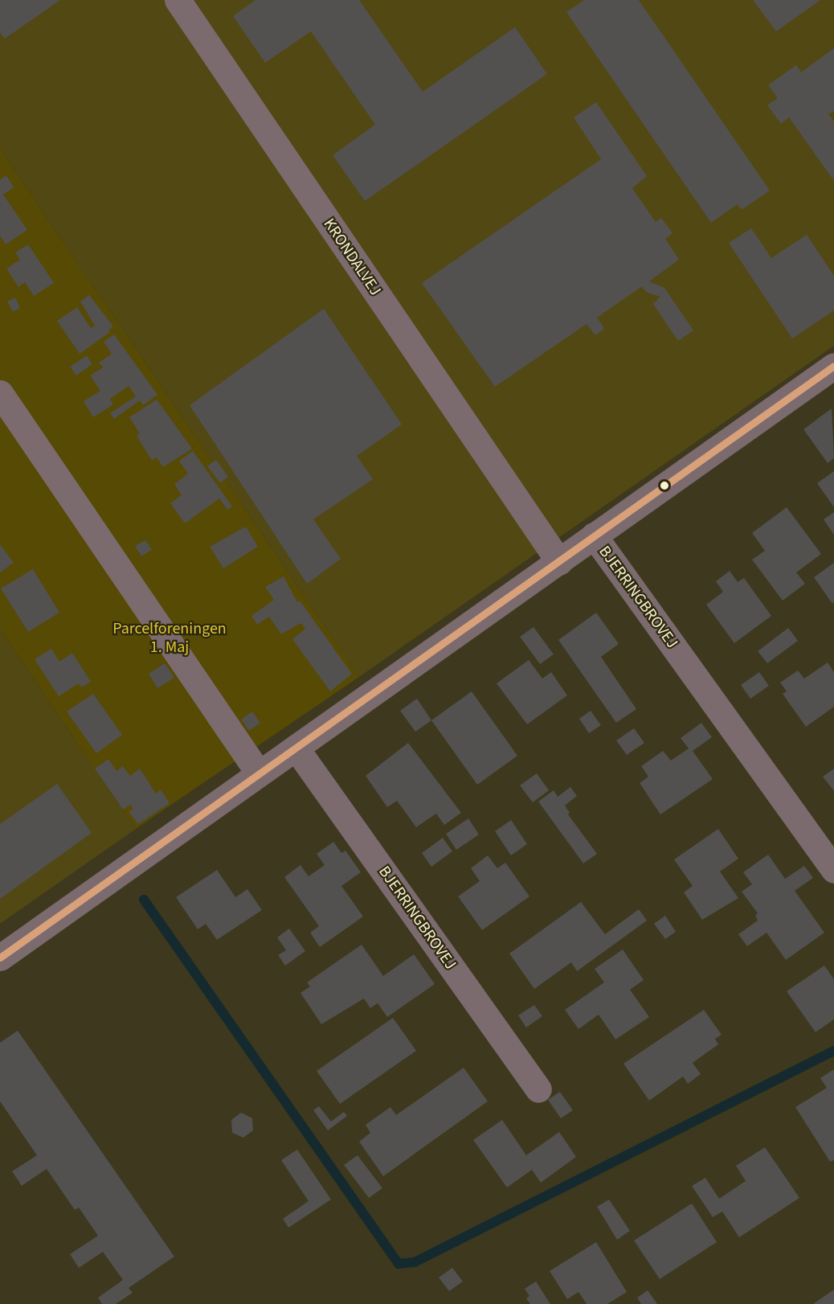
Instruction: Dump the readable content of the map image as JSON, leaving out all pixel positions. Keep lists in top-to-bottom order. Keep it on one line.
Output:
{"streets":{"street":["KRONDALVEJ","BJERRINGBROVEJ"]},"crossings":[["KRONDALVEJ","BJERRINGBROVEJ"]],"parks":["Parcelforeningen 1. Maj"]}
